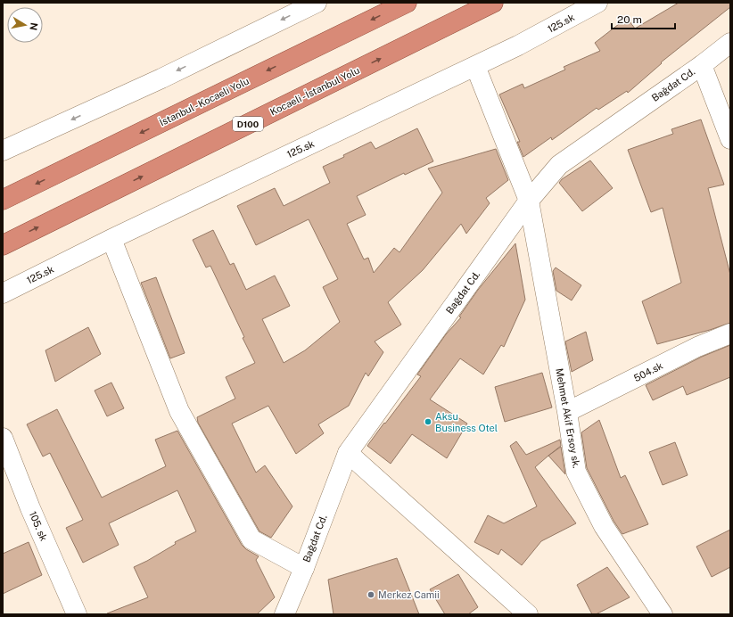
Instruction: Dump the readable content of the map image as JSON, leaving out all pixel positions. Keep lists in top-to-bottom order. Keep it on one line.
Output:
{"streets":{"highway":["Kocaeli - İstanbul Yolu","İstanbul - Kocaeli Yolu","D100"],"street":["125.sk","Bağdat Cd.","504.sk","Mehmet Akif Ersoy sk.","105. sk"]},"crossings":[["125.sk","Mehmet Akif Ersoy sk."],["Bağdat Cd.","Mehmet Akif Ersoy sk."],["504.sk","Mehmet Akif Ersoy sk."]],"one_way":["Kocaeli - İstanbul Yolu","İstanbul - Kocaeli Yolu"],"places":["Aksu Business Otel","Merkez Camii"],"scale_bar":"20 m","north":"right"}
